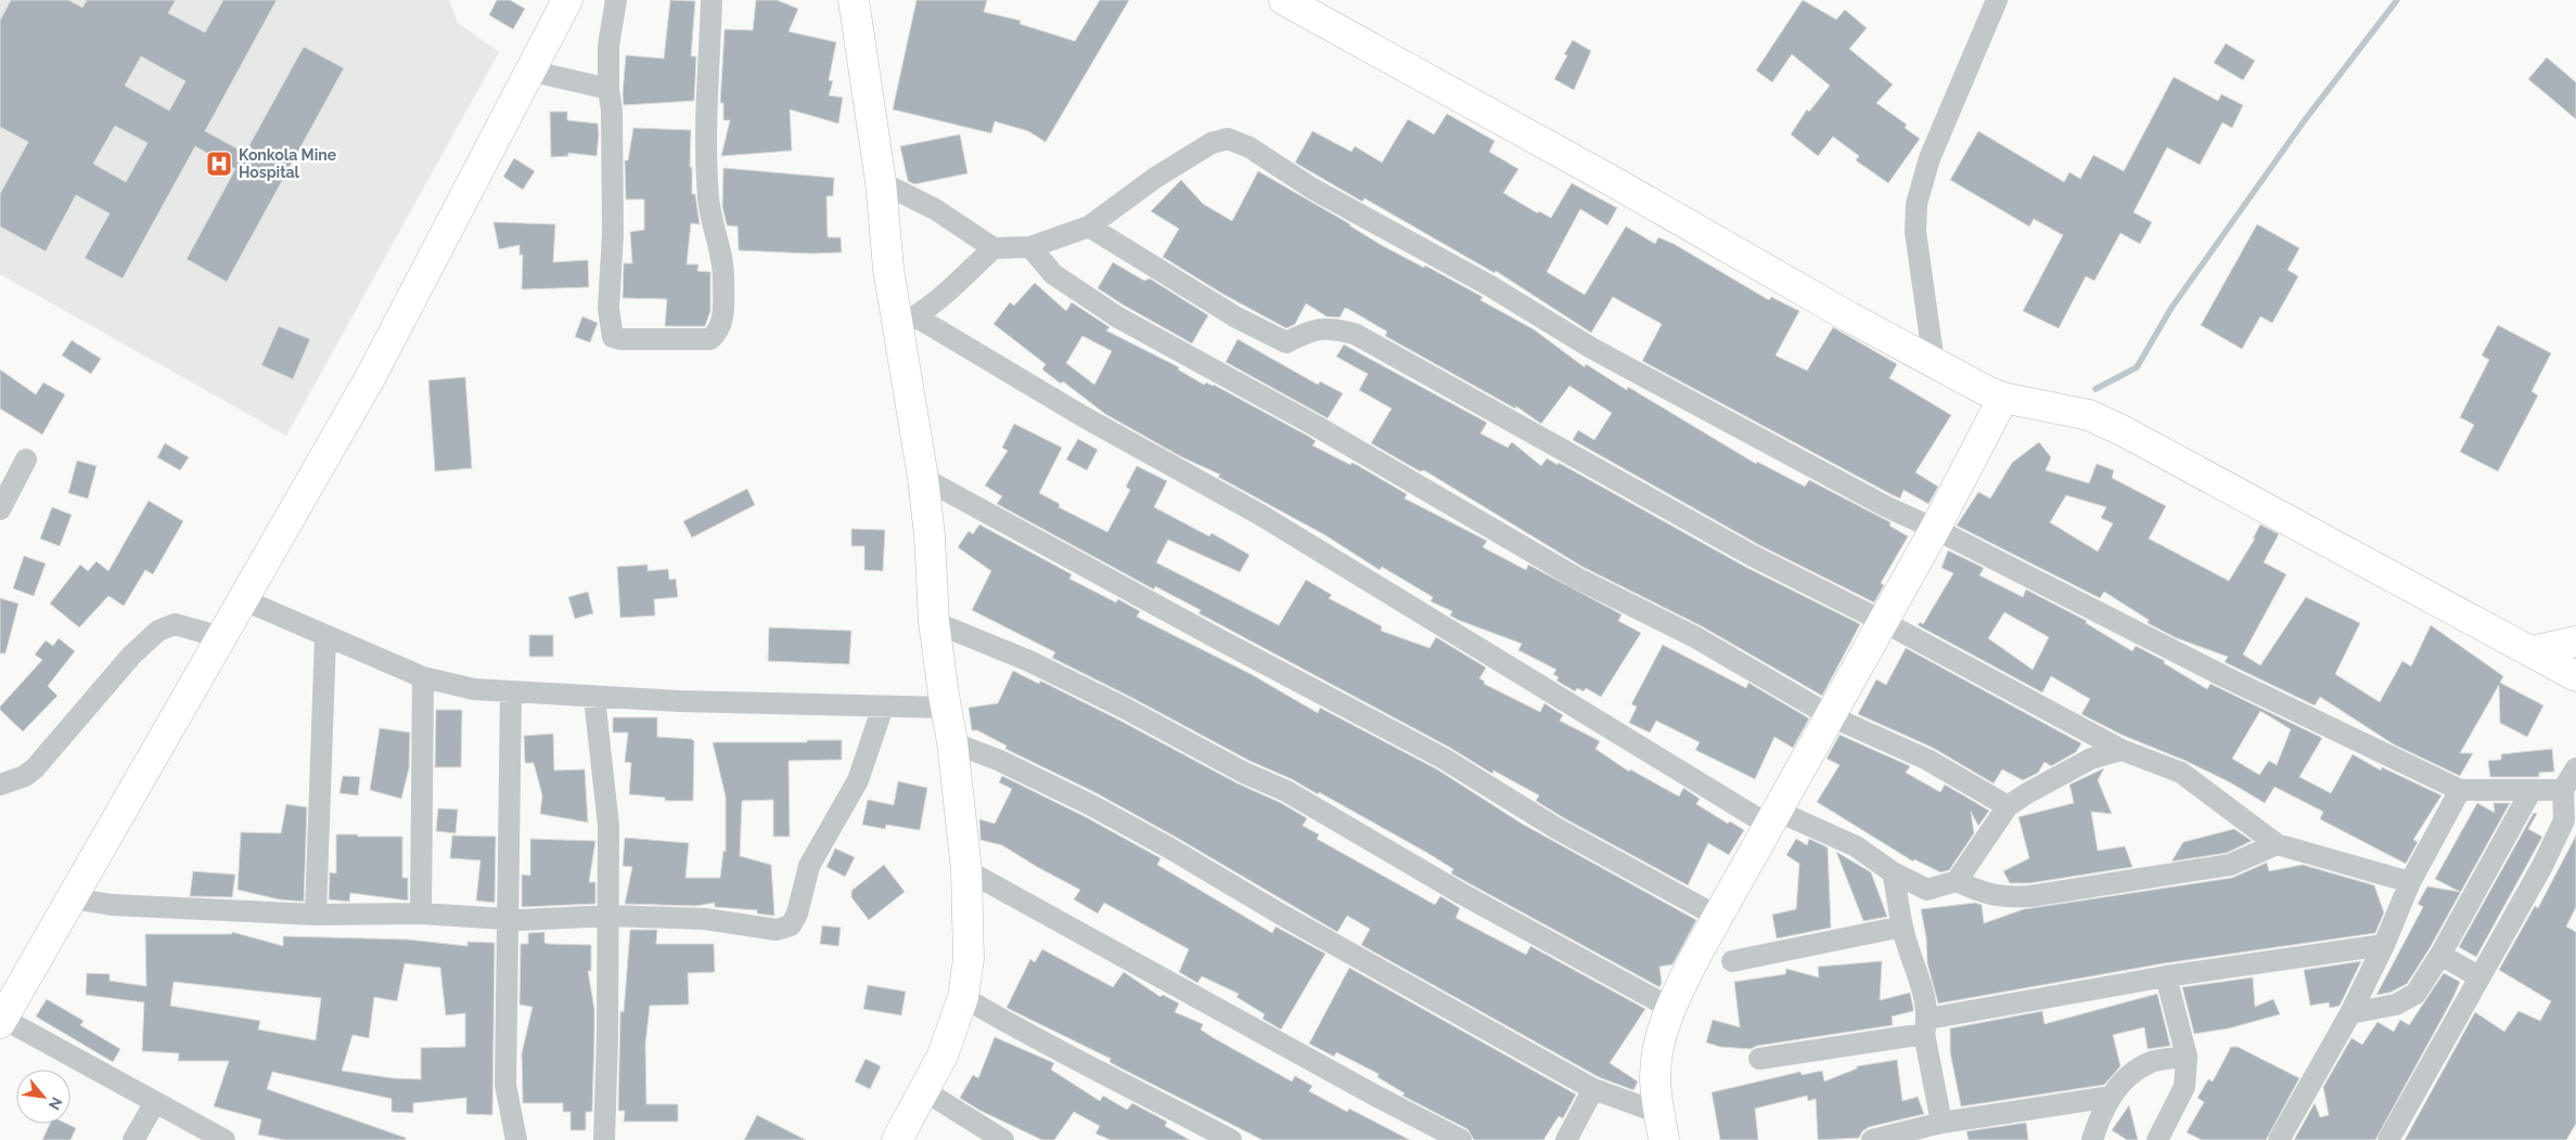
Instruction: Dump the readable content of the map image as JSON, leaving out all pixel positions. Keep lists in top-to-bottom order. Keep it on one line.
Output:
{"places":{"hospital":["Konkola Mine Hospital"]},"north":"bottom right"}
